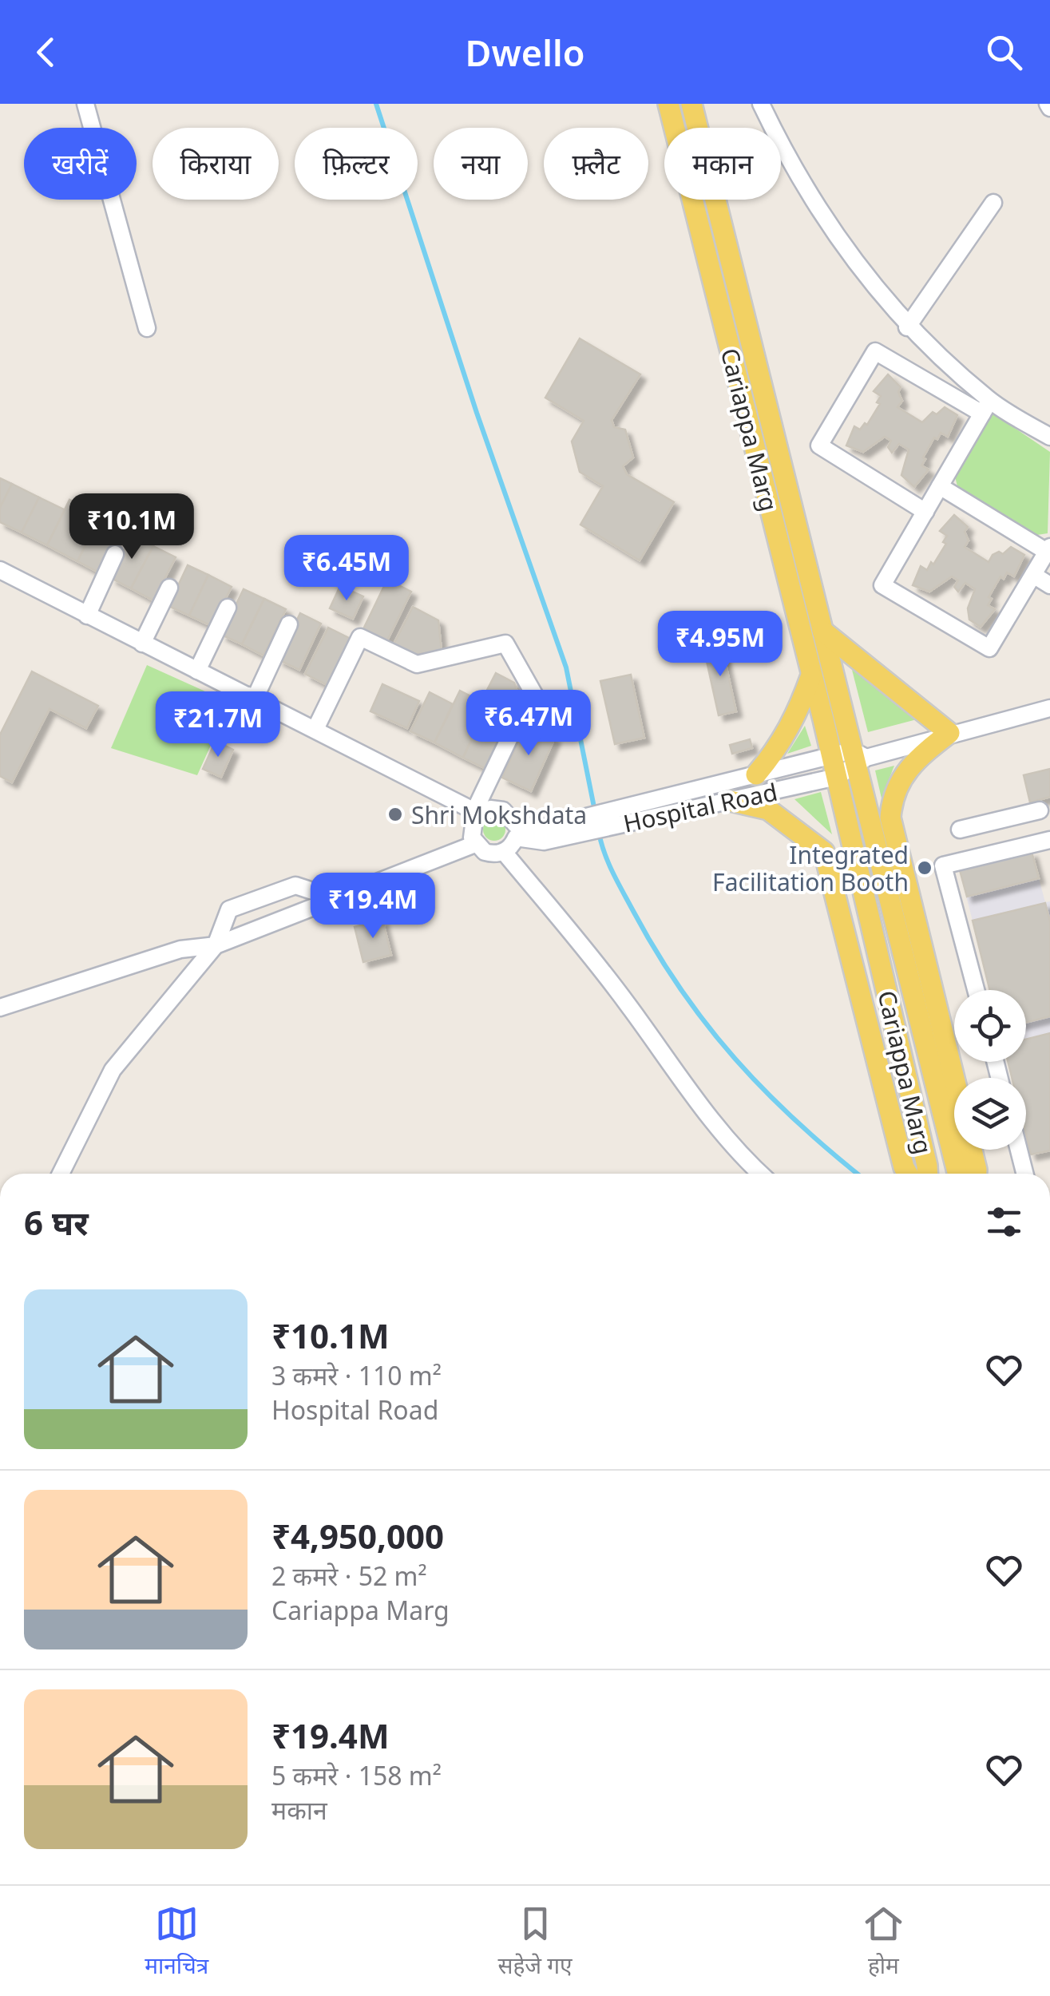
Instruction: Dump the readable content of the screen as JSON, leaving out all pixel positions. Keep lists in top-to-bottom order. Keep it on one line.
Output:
{"streets":{"main road":["Cariappa Marg"],"street":["Hospital Road"]},"crossings":[["Cariappa Marg","Hospital Road"]],"places":["Shri Mokshdata","Integrated Facilitation Booth"],"page":{"header":"Dwello","chip":["खरीदें","किराया","फ़िल्टर","नया","फ़्लैट","मकान"],"price":["₹10.1M","₹6.45M","₹4.95M","₹6.47M","₹21.7M","₹19.4M"],"heading":"6 घर","list":[{"name":"₹10.1M","note":"3 कमरे · 110 m² · Hospital Road"},{"name":"₹4,950,000","note":"2 कमरे · 52 m² · Cariappa Marg"},{"name":"₹19.4M","note":"5 कमरे · 158 m² · मकान"}],"tabs":["मानचित्र","सहेजे गए","होम"]}}
